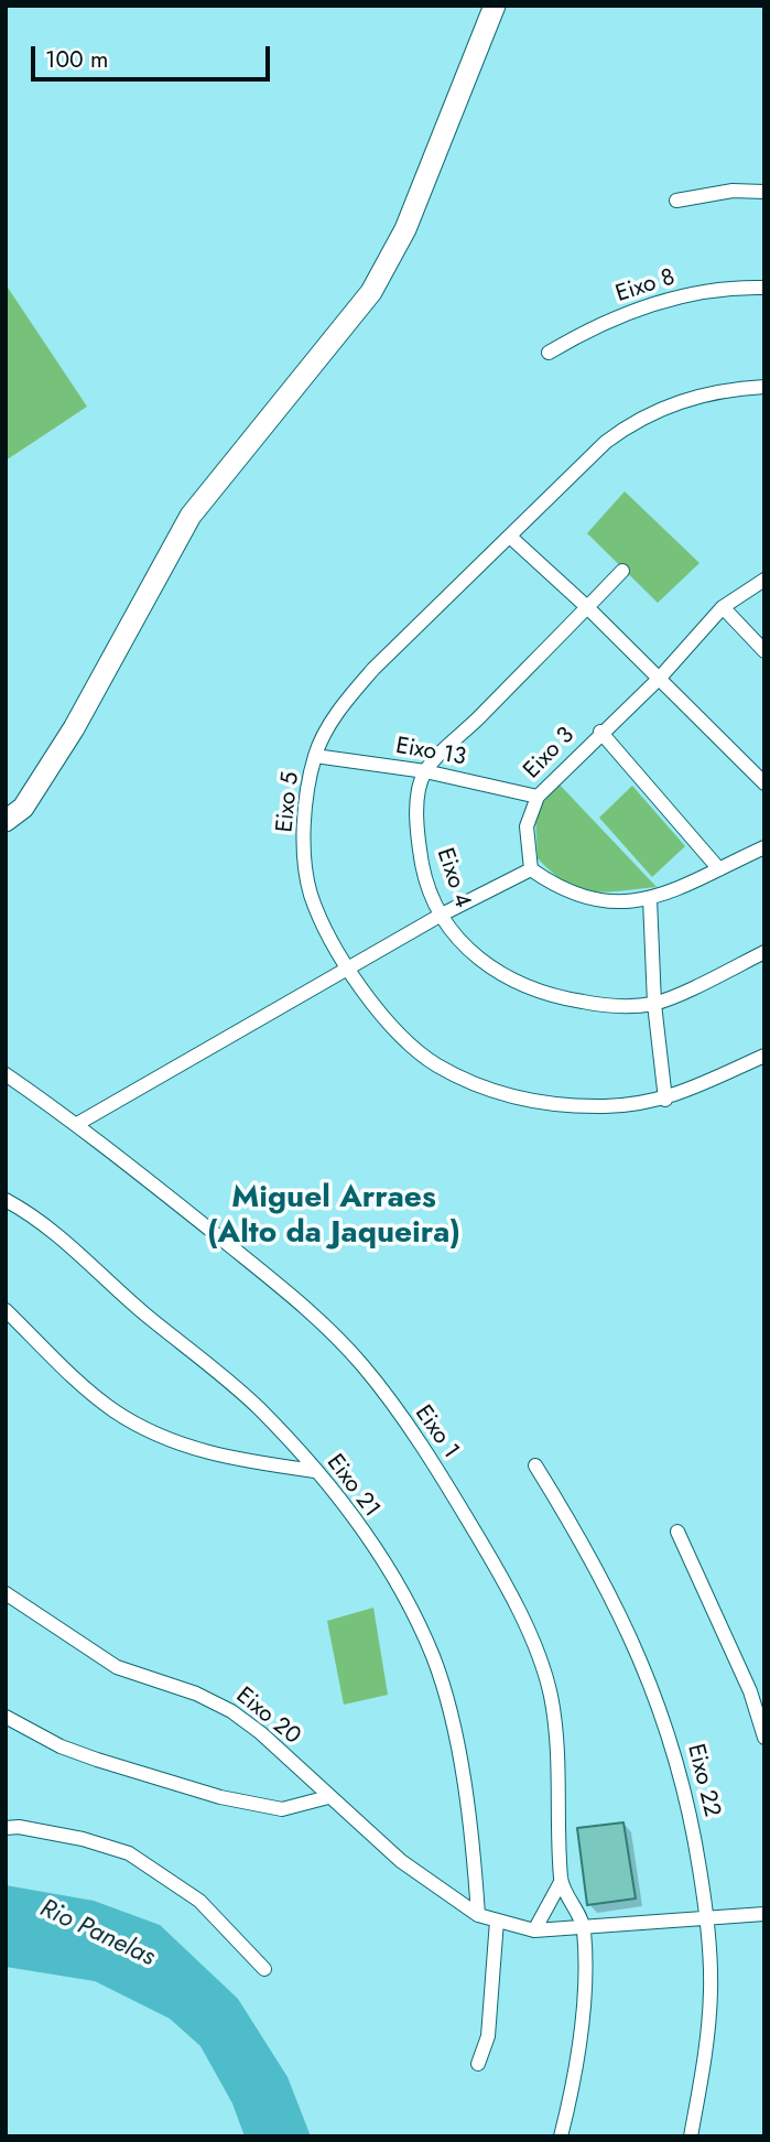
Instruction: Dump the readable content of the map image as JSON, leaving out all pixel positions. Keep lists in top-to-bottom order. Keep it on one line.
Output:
{"streets":{"street":["Eixo 8","Eixo 13","Eixo 3","Eixo 5","Eixo 4","Eixo 1","Eixo 21","Eixo 20","Eixo 22"]},"crossings":[["Eixo 13","Eixo 3"],["Eixo 13","Eixo 5"],["Eixo 13","Eixo 4"],["Eixo 21","Eixo 20"]],"districts":["Miguel Arraes (Alto da Jaqueira)"],"water":["Rio Panelas"],"scale_bar":"100 m"}
